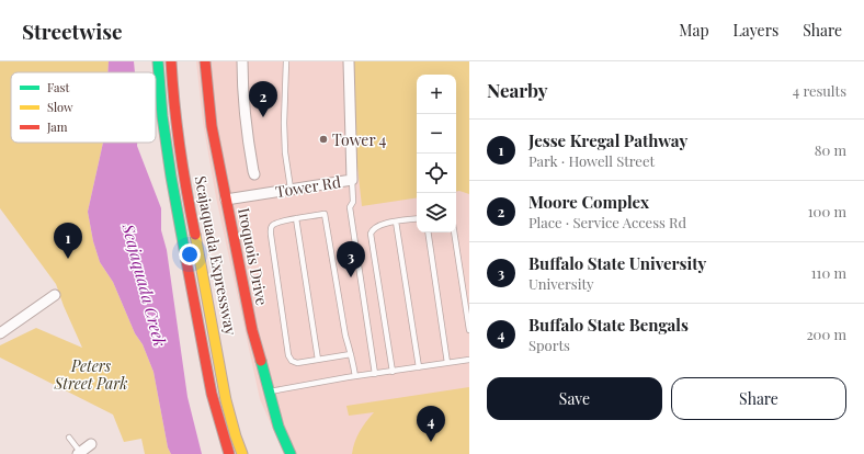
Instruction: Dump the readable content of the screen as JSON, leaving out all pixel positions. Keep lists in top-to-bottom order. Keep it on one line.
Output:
{"streets":{"main road":["Scajaquada Expressway","Iroquois Drive"],"street":["Tower Rd"]},"crossings":[["Tower Rd","Iroquois Drive"]],"water":["Scajaquada Creek"],"parks":["Peters Street Park"],"places":["Tower 4"],"legend":["Fast","Slow","Jam"],"page":{"header":"Streetwise","nav":["Map","Layers","Share"],"heading":["Nearby","4 results"],"map_buttons":["+","−"],"pins":["2","1","3","4"],"list":[{"mark":"1","name":"Jesse Kregal Pathway","note":"Park · Howell Street","value":"80 m"},{"mark":"2","name":"Moore Complex","note":"Place · Service Access Rd","value":"100 m"},{"mark":"3","name":"Buffalo State University","note":"University","value":"110 m"},{"mark":"4","name":"Buffalo State Bengals","note":"Sports","value":"200 m"}],"buttons":["Save","Share"]}}
